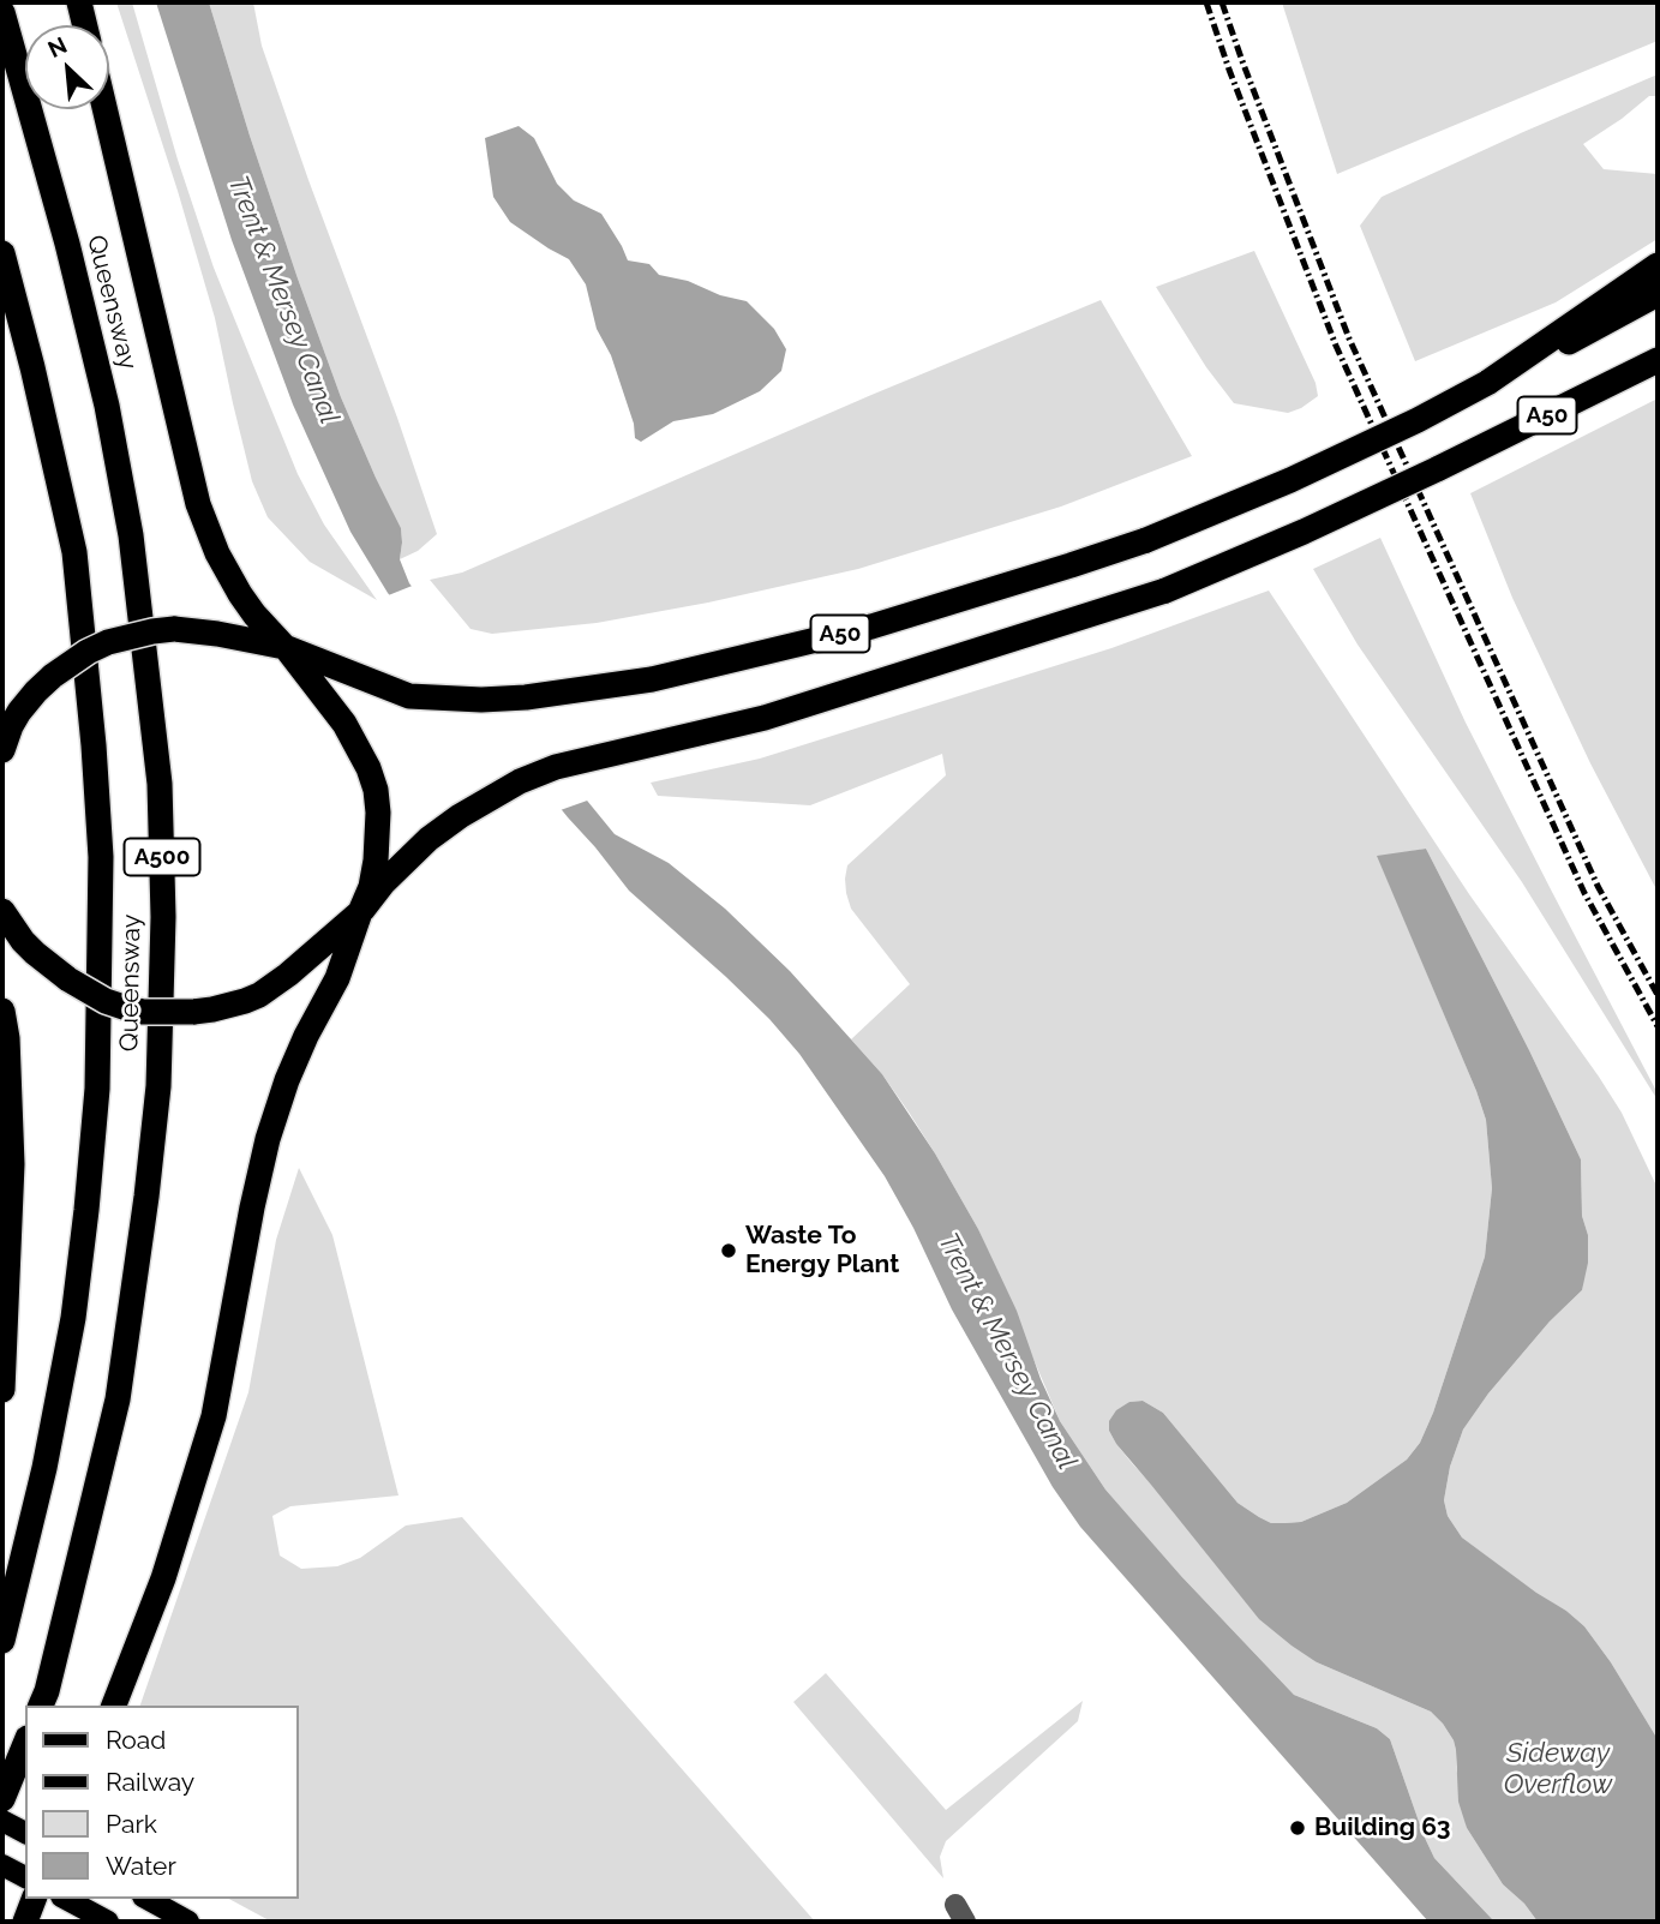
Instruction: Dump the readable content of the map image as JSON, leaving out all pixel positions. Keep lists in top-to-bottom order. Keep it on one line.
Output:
{"streets":{"highway":["Queensway","A50","A500"]},"water":["Trent & Mersey Canal","Sideway Overflow"],"places":["Waste To Energy Plant","Building 63"],"legend":["Road","Railway","Park","Water"],"north":"top left"}
